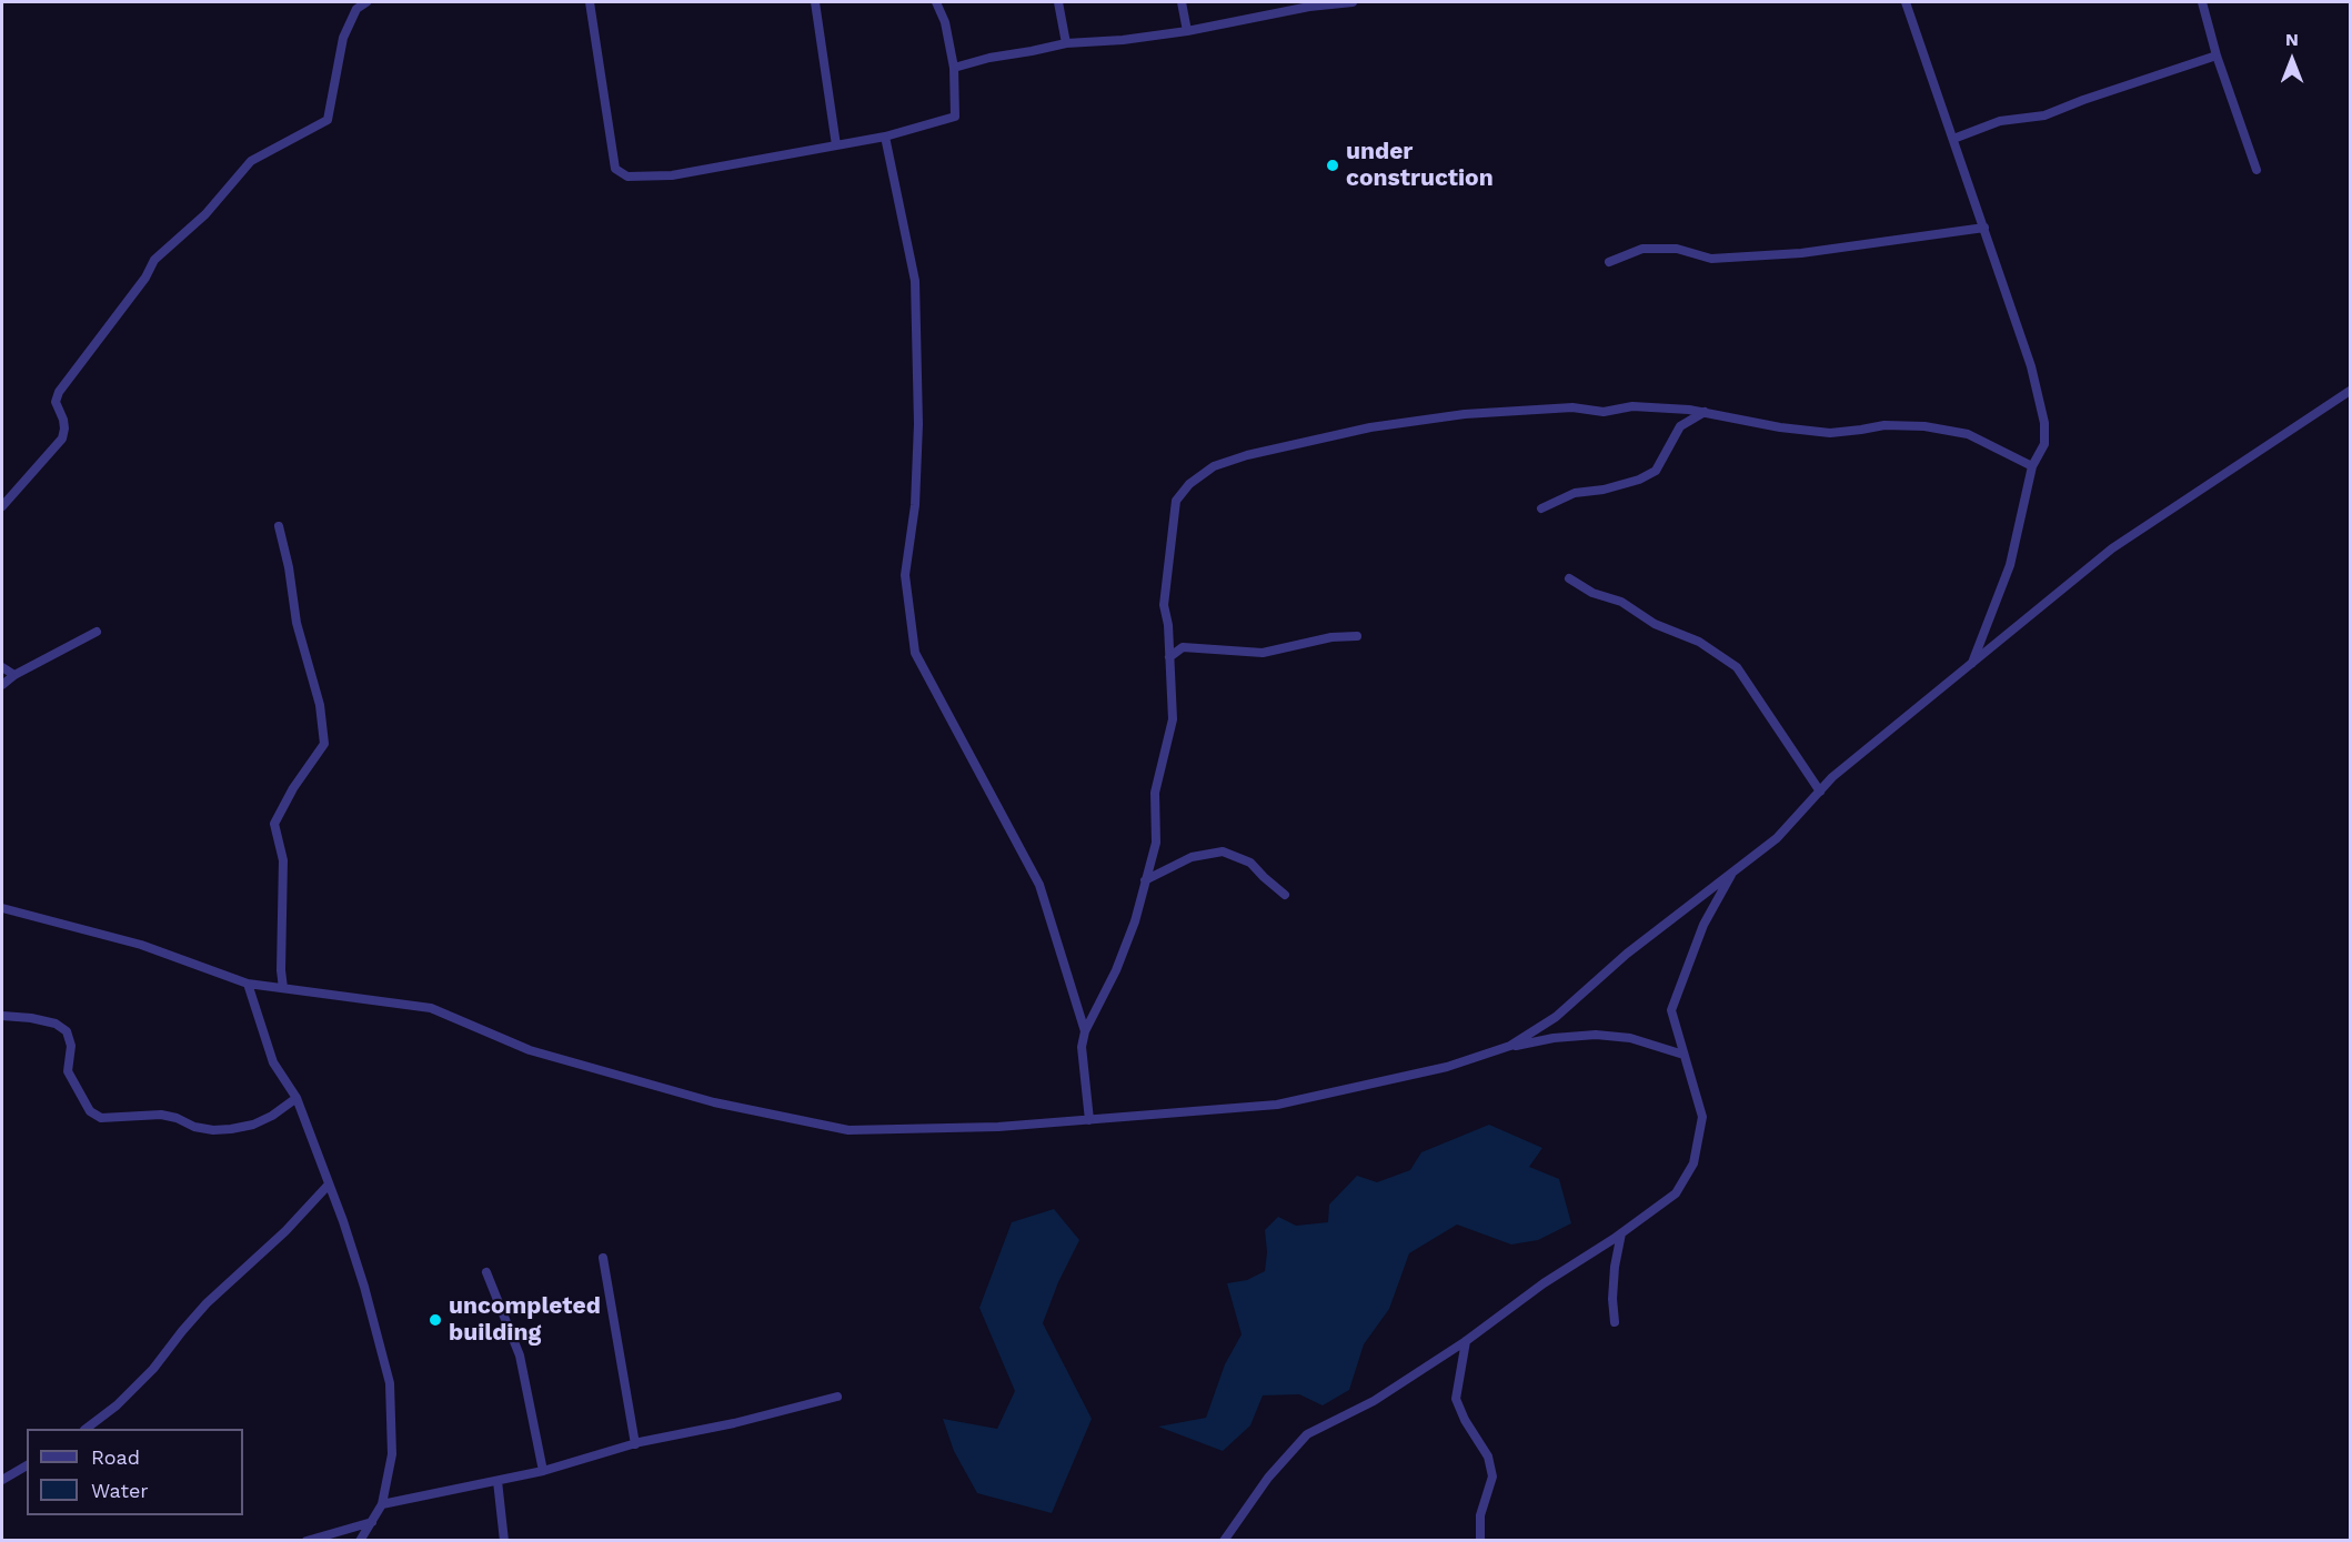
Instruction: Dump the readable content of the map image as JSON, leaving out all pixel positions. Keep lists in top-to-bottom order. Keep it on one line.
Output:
{"places":["under construction","uncompleted building"],"legend":["Road","Water"],"north":"top"}
